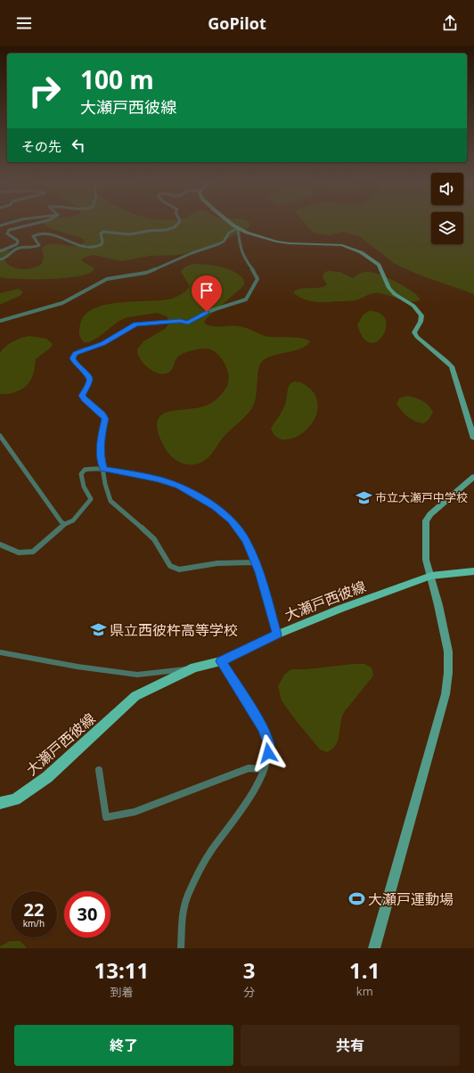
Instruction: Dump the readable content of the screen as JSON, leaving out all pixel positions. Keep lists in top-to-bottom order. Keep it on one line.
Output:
{"streets":{"main road":["大瀬戸西彼線"]},"places":{"school or university":["市立大瀬戸中学校","県立西彼杵高等学校"],"sports":["大瀬戸運動場"]},"page":{"header":"GoPilot","turn":["100 m","大瀬戸西彼線"],"then":"その先","speed":"22 km/h","limit":"30","eta":["13:11","到着","3","分","1.1","km"],"buttons":["終了","共有"]}}
